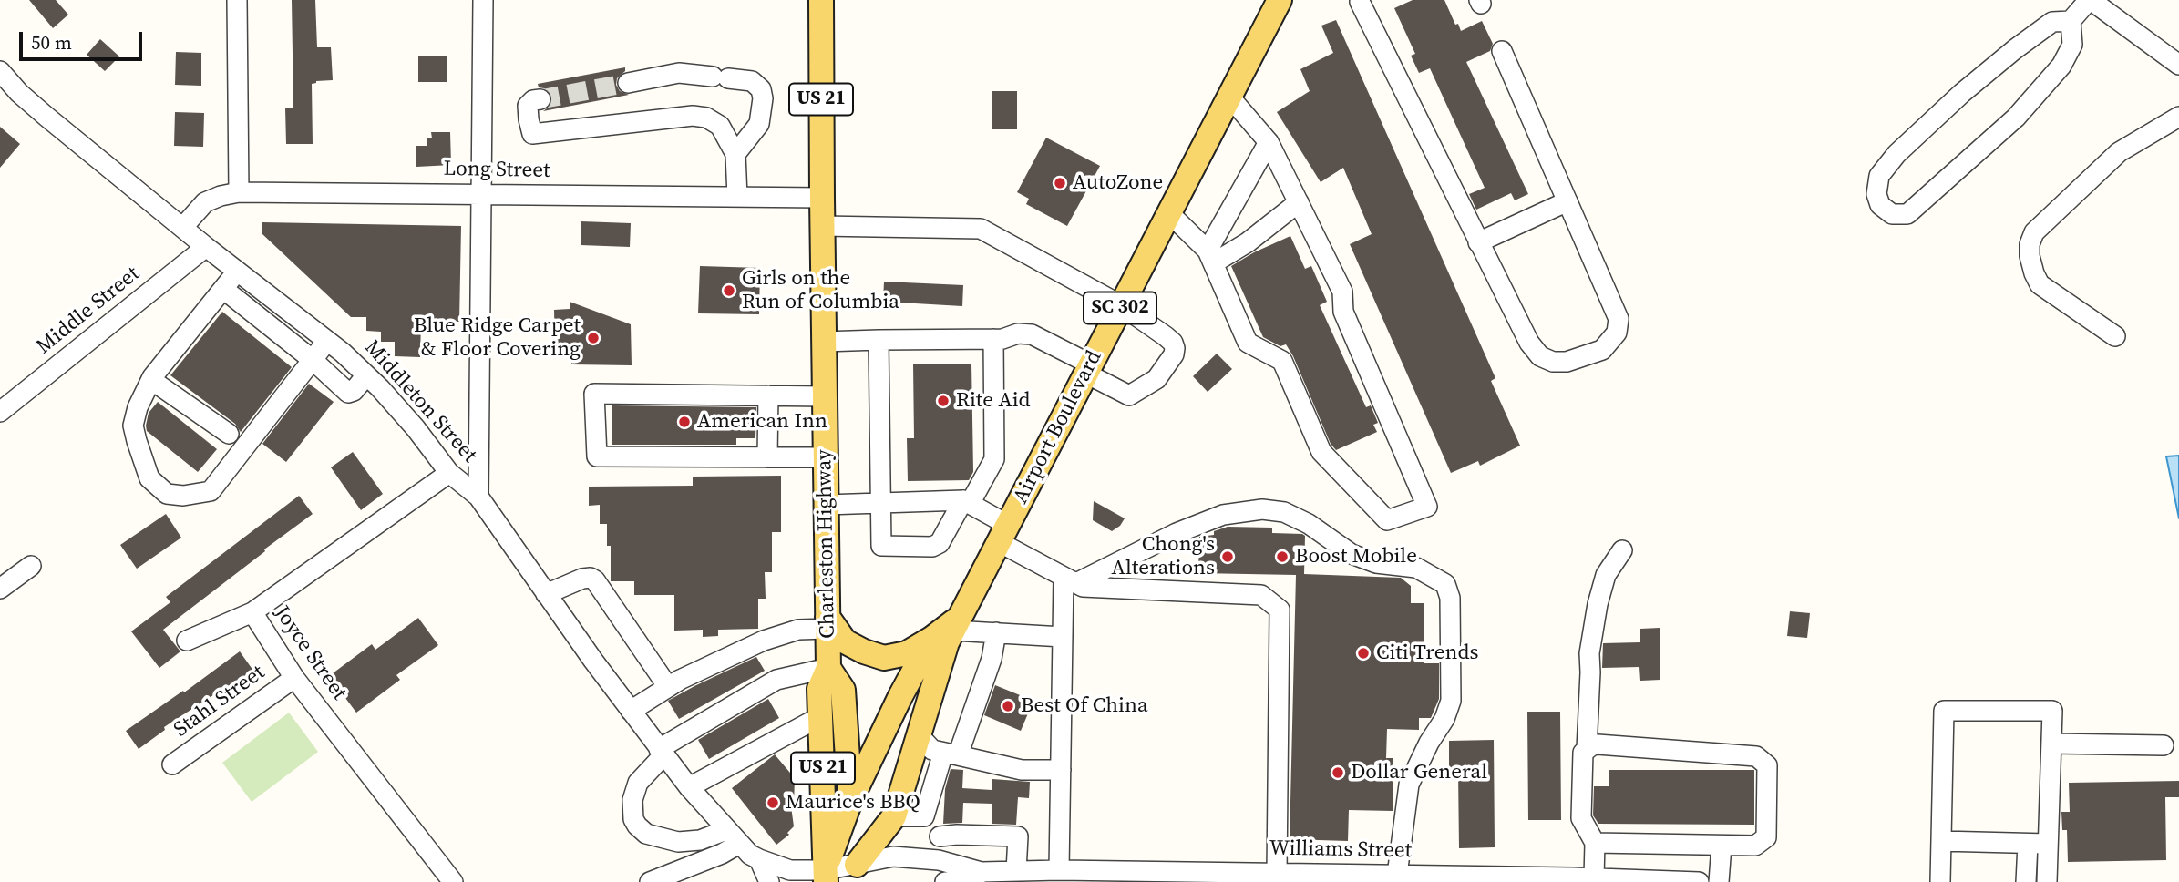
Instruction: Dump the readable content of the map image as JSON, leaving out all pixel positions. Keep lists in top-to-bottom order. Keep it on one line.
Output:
{"streets":{"main road":["US 21","SC 302","Airport Boulevard","Charleston Highway"],"street":["Long Street","Middle Street","Middleton Street","Joyce Street","Stahl Street","Williams Street"]},"crossings":[["Long Street","Middleton Street"],["Long Street","Charleston Highway"],["Middle Street","Middleton Street"],["Middleton Street","Airport Boulevard"],["Middleton Street","Charleston Highway"],["Middleton Street","Joyce Street"],["Middleton Street","Williams Street"],["Airport Boulevard","Charleston Highway"],["Airport Boulevard","Williams Street"],["Charleston Highway","Williams Street"],["Joyce Street","Stahl Street"]],"places":["AutoZone","Girls on the Run of Columbia","Blue Ridge Carpet & Floor Covering","Rite Aid","American Inn","Chong's Alterations","Boost Mobile","Citi Trends","Best Of China","Dollar General","Maurice's BBQ"],"scale_bar":"50 m"}
